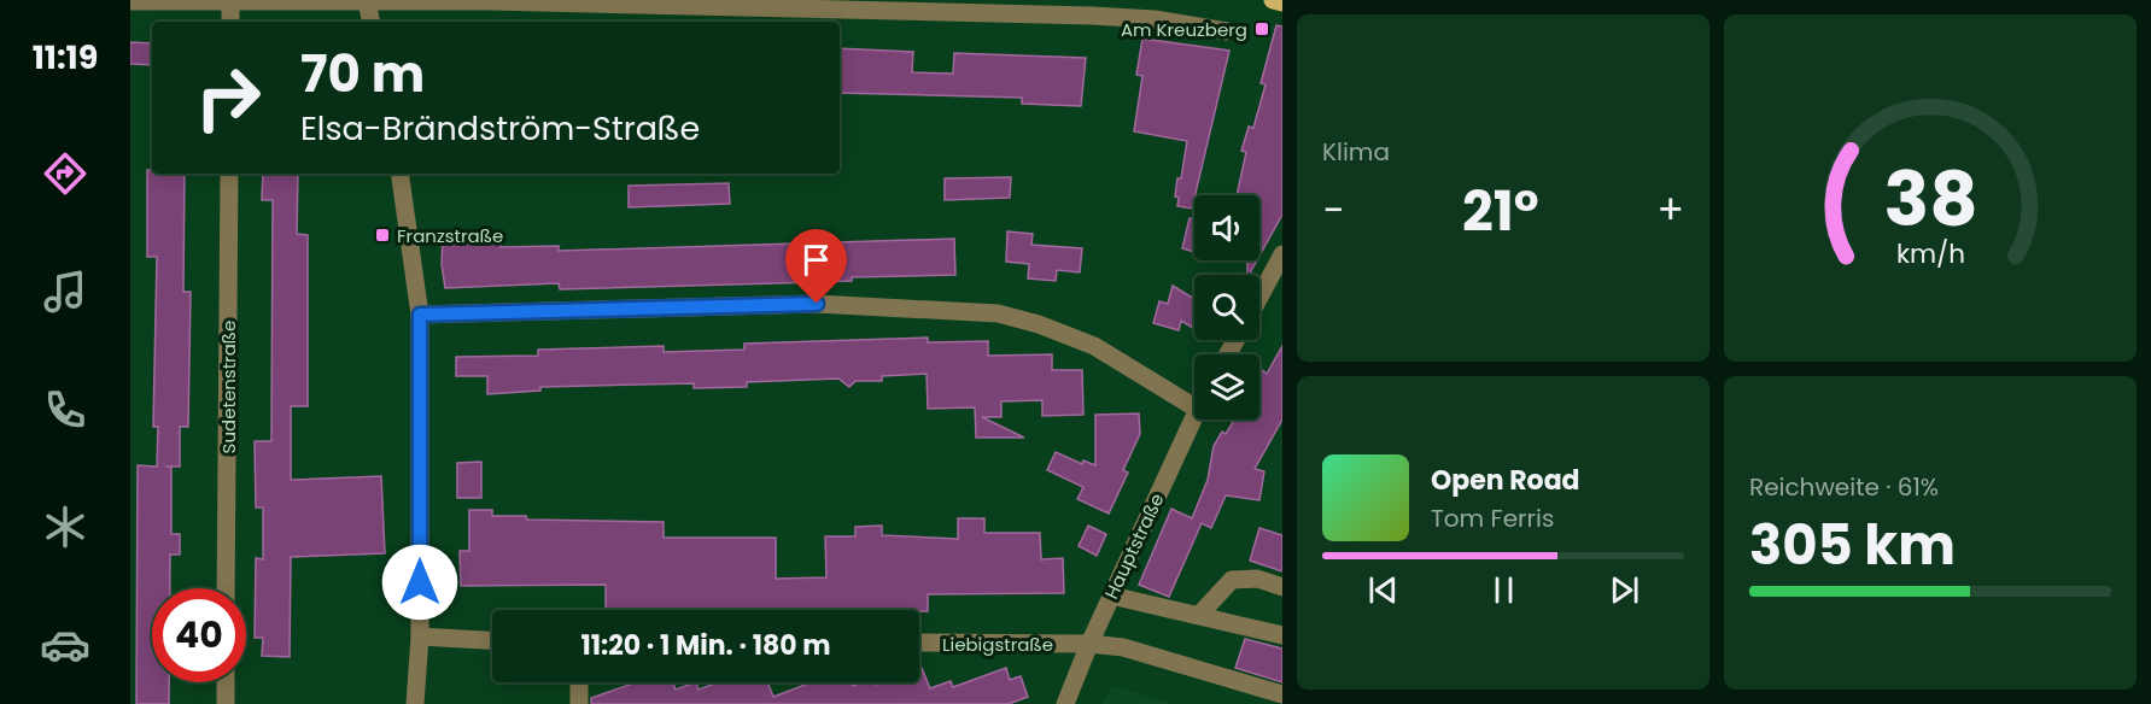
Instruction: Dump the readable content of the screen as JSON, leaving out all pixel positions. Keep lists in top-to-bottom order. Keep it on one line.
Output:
{"streets":{"street":["Sudetenstraße","Hauptstraße","Liebigstraße"]},"crossings":[["Hauptstraße","Liebigstraße"]],"places":{"transit":["Am Kreuzberg","Franzstraße"]},"page":{"tabs":"11:19","tile":["Klima",["Reichweite · 61%","305 km"]],"turn":["70 m","Elsa-Brändström-Straße"],"heat":["−","21°","+"],"song":["Open Road","Tom Ferris"],"limit":"40","trip":"11:20 · 1 Min. · 180 m","gauge":["38","km/h"]}}
